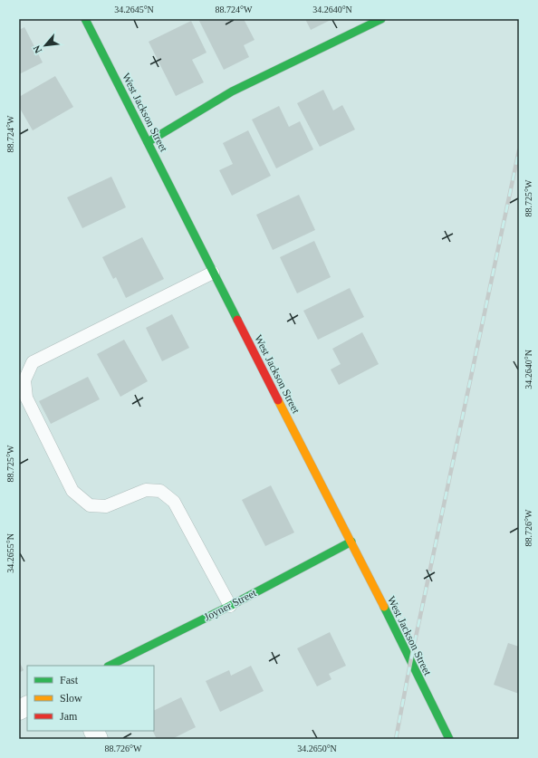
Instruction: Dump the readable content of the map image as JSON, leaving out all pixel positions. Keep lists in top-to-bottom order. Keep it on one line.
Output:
{"streets":{"street":["West Jackson Street","Joyner Street"]},"crossings":[["West Jackson Street","Joyner Street"]],"legend":["Fast","Slow","Jam"],"north":"bottom left","coordinates":["34.2645°N","88.724°W","34.2640°N","88.725°W","88.726°W","34.2655°N","34.2650°N"]}
